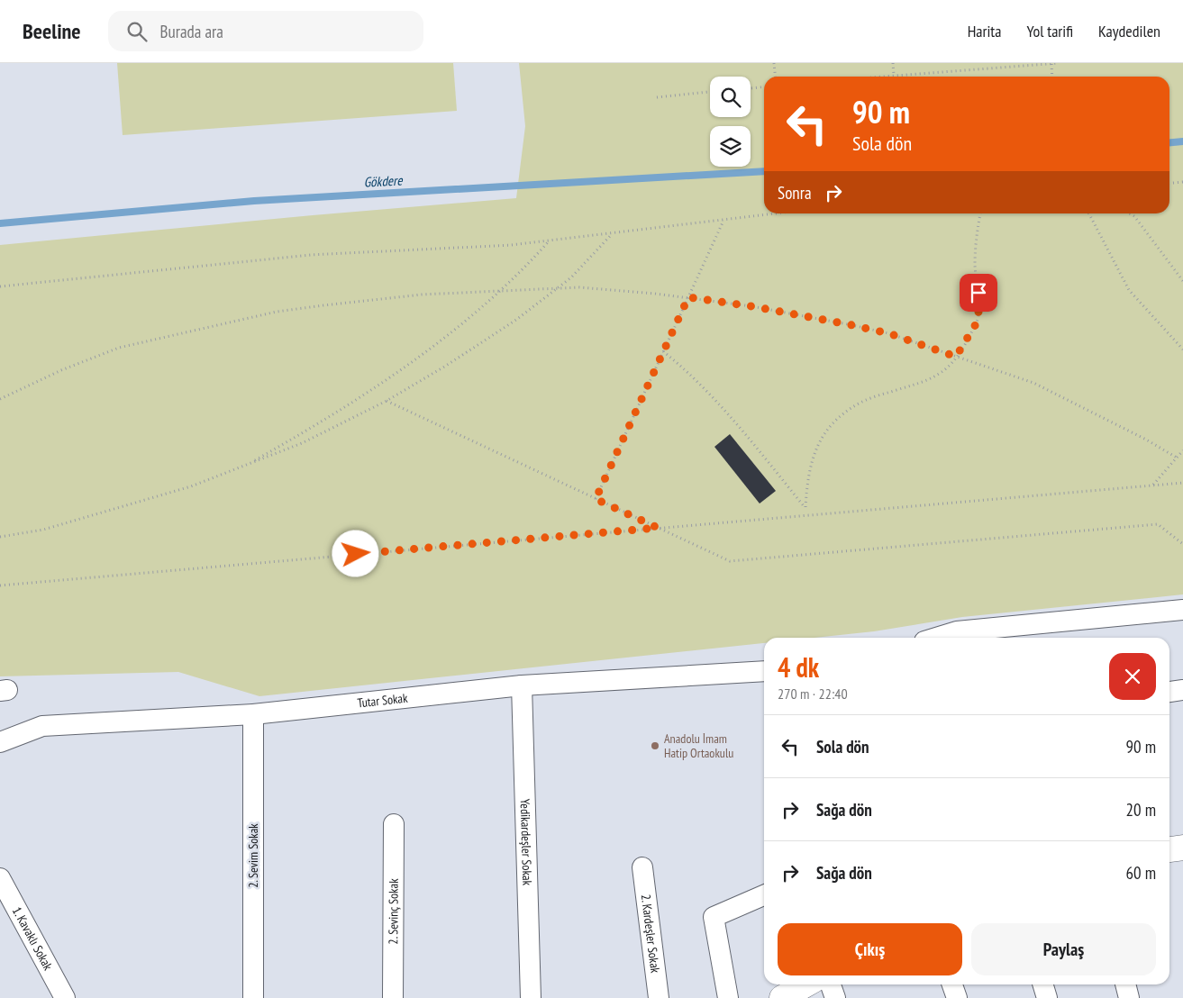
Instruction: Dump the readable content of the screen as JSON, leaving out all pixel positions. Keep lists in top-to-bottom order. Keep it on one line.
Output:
{"streets":{"street":["Tutar Sokak","Yedikardeşler Sokak","2. Sevim Sokak","2. Sevinç Sokak","2. Kardeşler Sokak","1. Kavaklı Sokak"]},"crossings":[["Tutar Sokak","Yedikardeşler Sokak"],["Tutar Sokak","2. Sevim Sokak"]],"water":["Gökdere"],"places":["Anadolu İmam Hatip Ortaokulu"],"page":{"header":"Beeline","search":"Burada ara","nav":["Harita","Yol tarifi","Kaydedilen"],"turn":["90 m","Sola dön"],"then":"Sonra","heading":["4 dk","270 m · 22:40"],"list":[{"name":"Sola dön","value":"90 m"},{"name":"Sağa dön","value":"20 m"},{"name":"Sağa dön","value":"60 m"}],"buttons":["Çıkış","Paylaş"]}}
